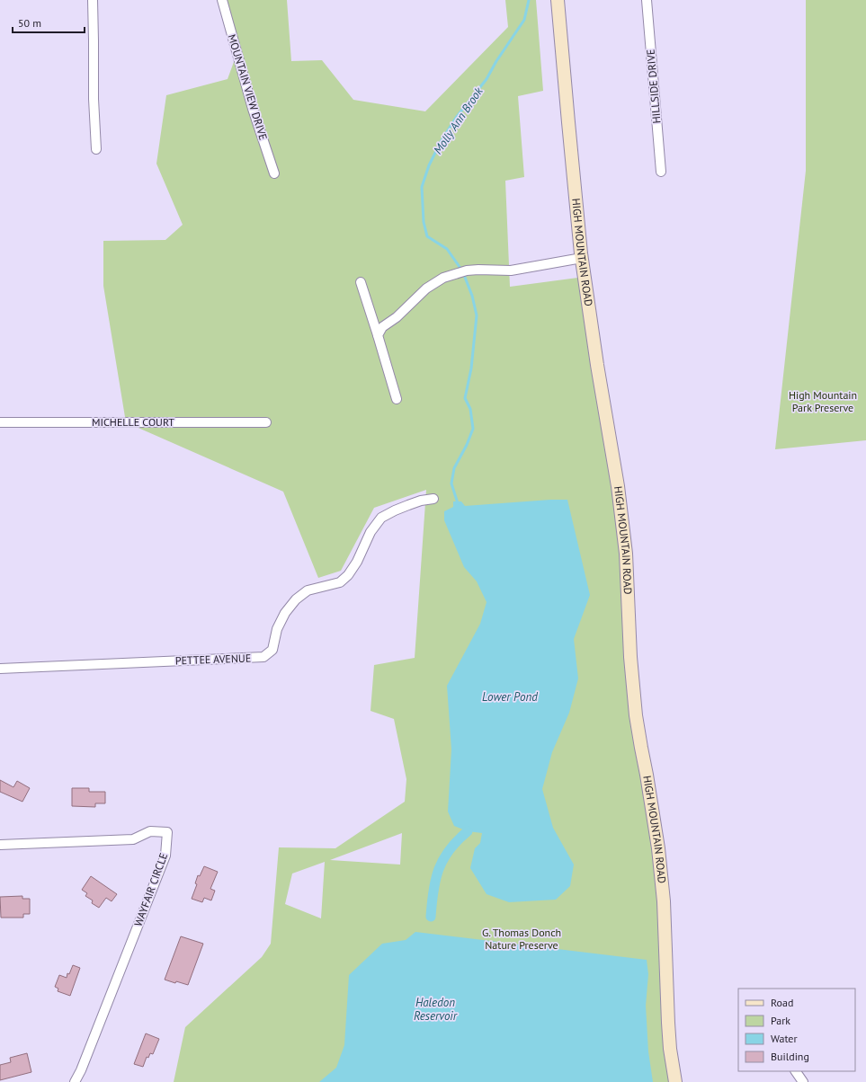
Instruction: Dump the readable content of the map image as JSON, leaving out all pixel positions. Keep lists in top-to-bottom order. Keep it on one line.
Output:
{"streets":{"main road":["HIGH MOUNTAIN ROAD"],"street":["HILLSIDE DRIVE","MOUNTAIN VIEW DRIVE","MICHELLE COURT","PETTEE AVENUE","WAYFAIR CIRCLE"]},"water":["Molly Ann Brook","Lower Pond","Haledon Reservoir"],"parks":["High Mountain Park Preserve","G. Thomas Donch Nature Preserve"],"legend":["Road","Park","Water","Building"],"scale_bar":"50 m"}
